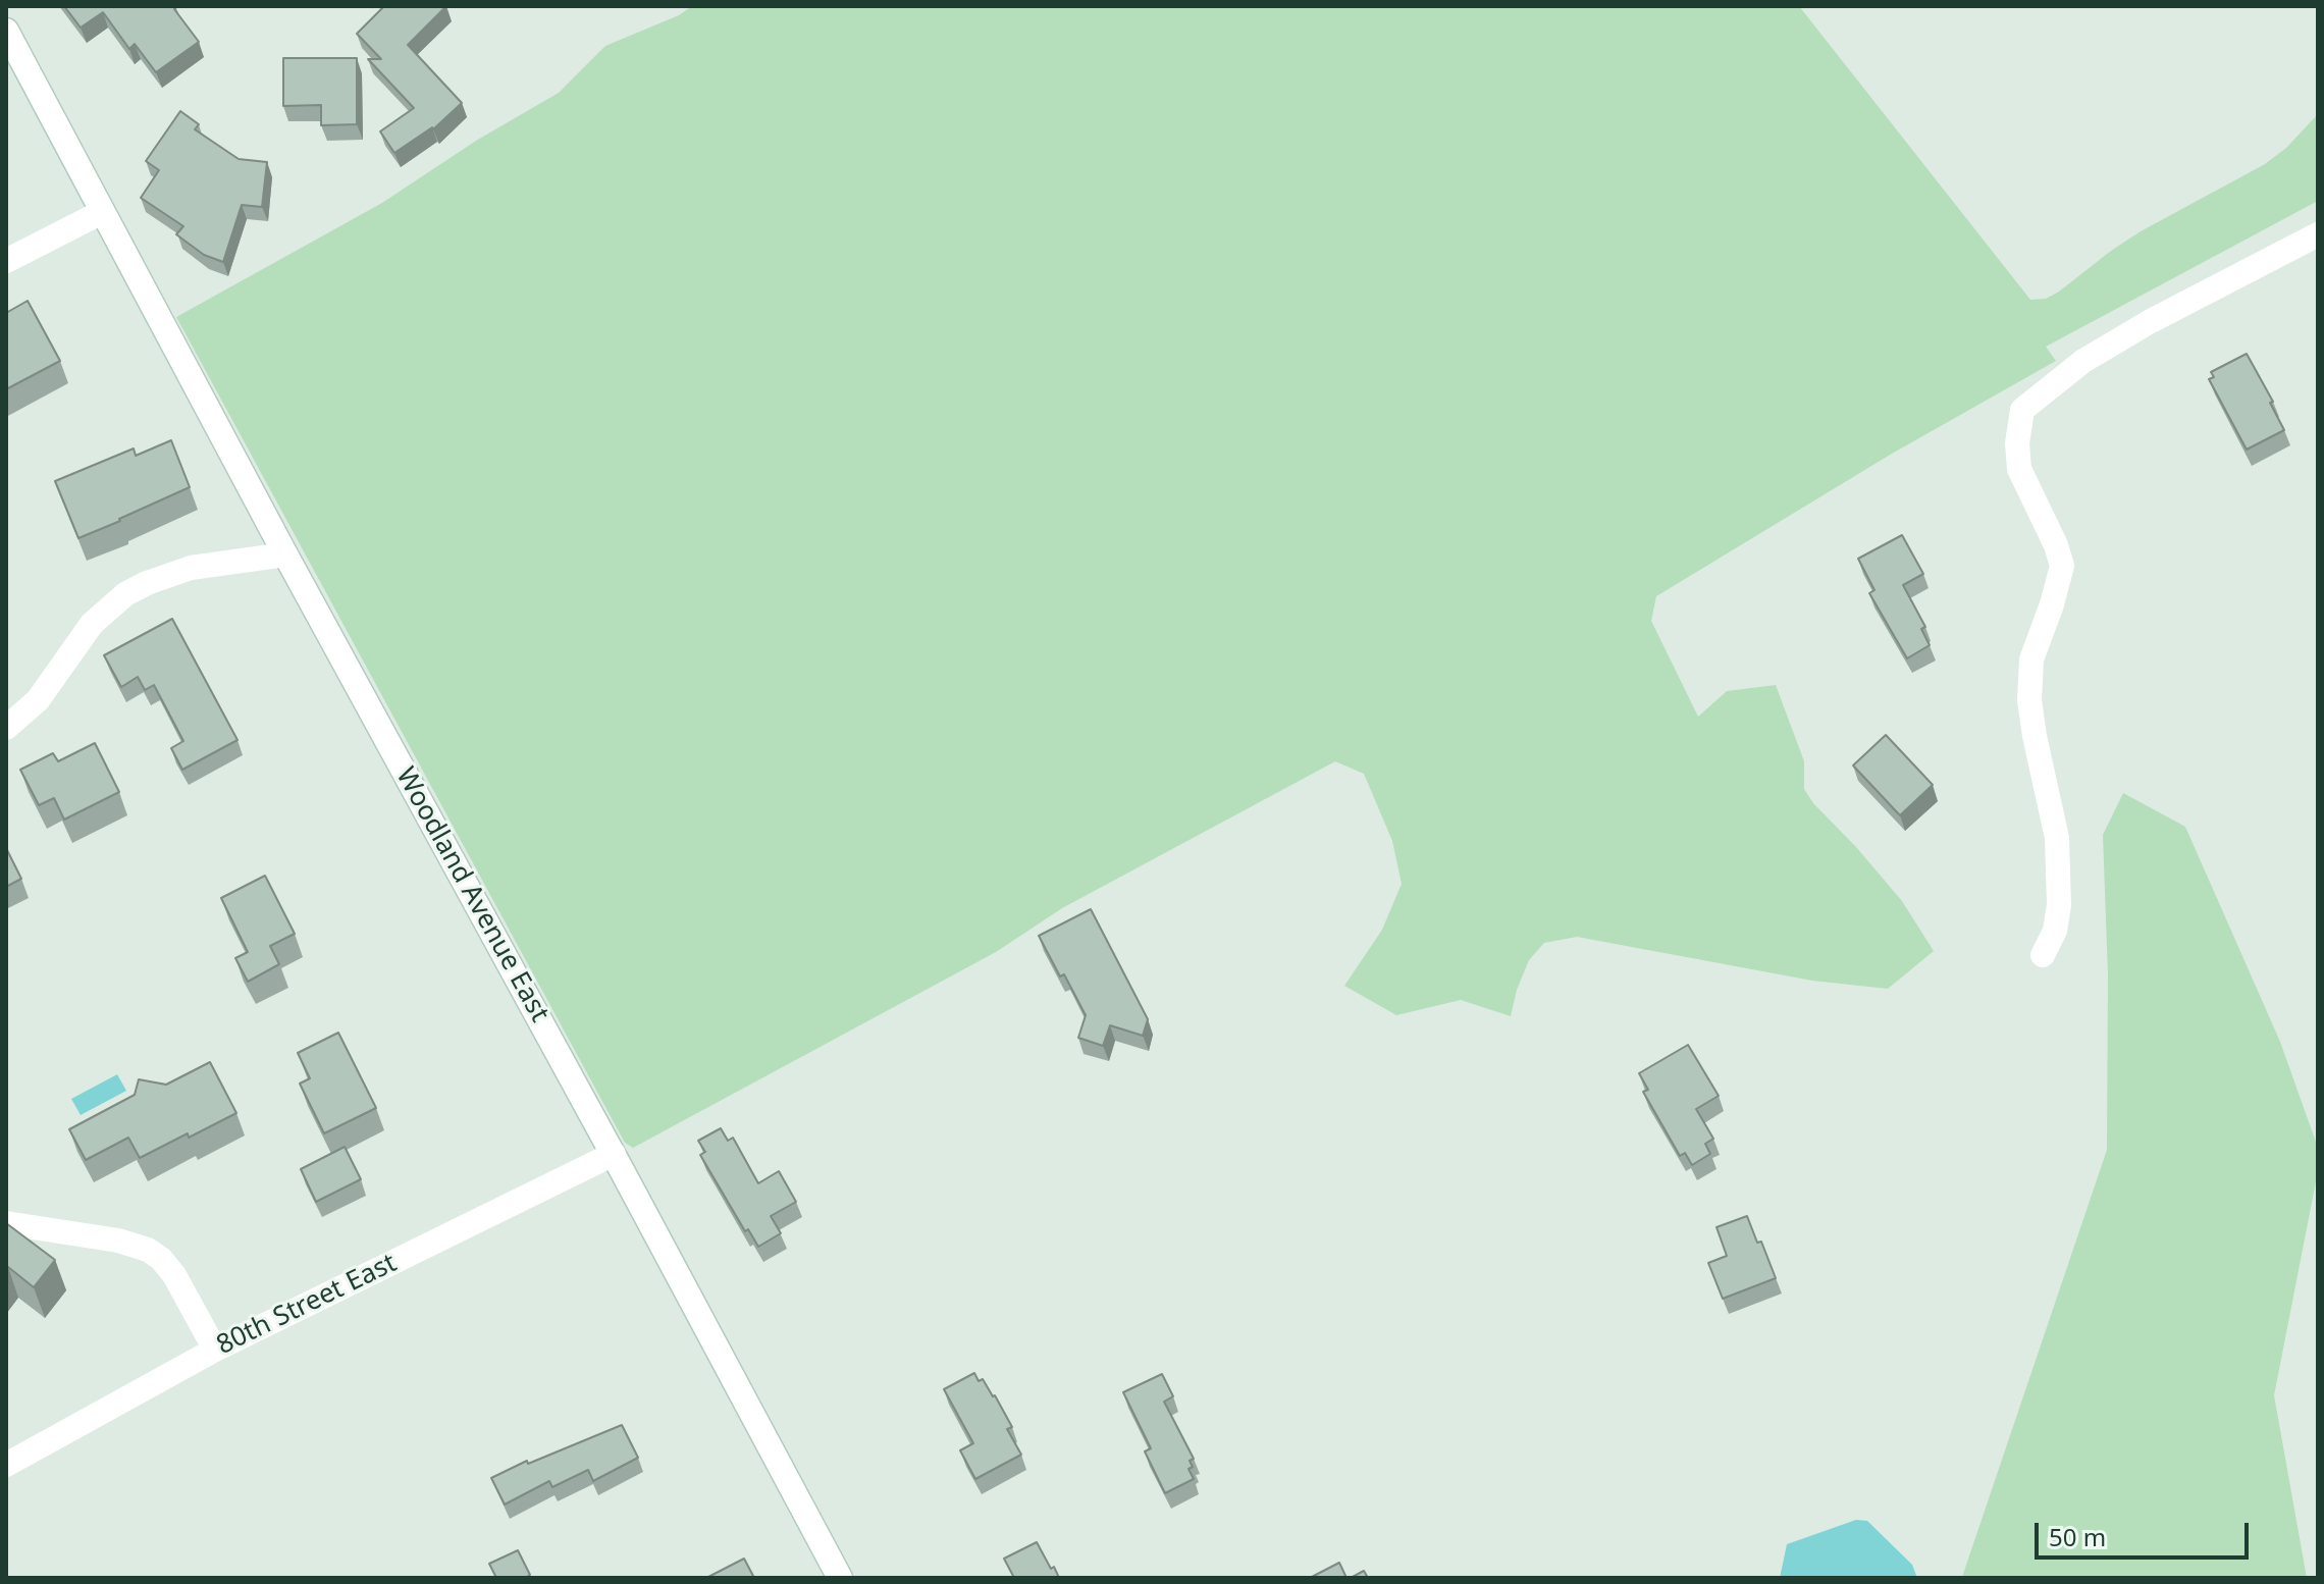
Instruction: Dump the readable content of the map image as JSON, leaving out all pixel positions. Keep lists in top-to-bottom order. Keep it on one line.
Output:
{"streets":{"street":["Woodland Avenue East","80th Street East"]},"crossings":[["Woodland Avenue East","80th Street East"]],"scale_bar":"50 m"}
